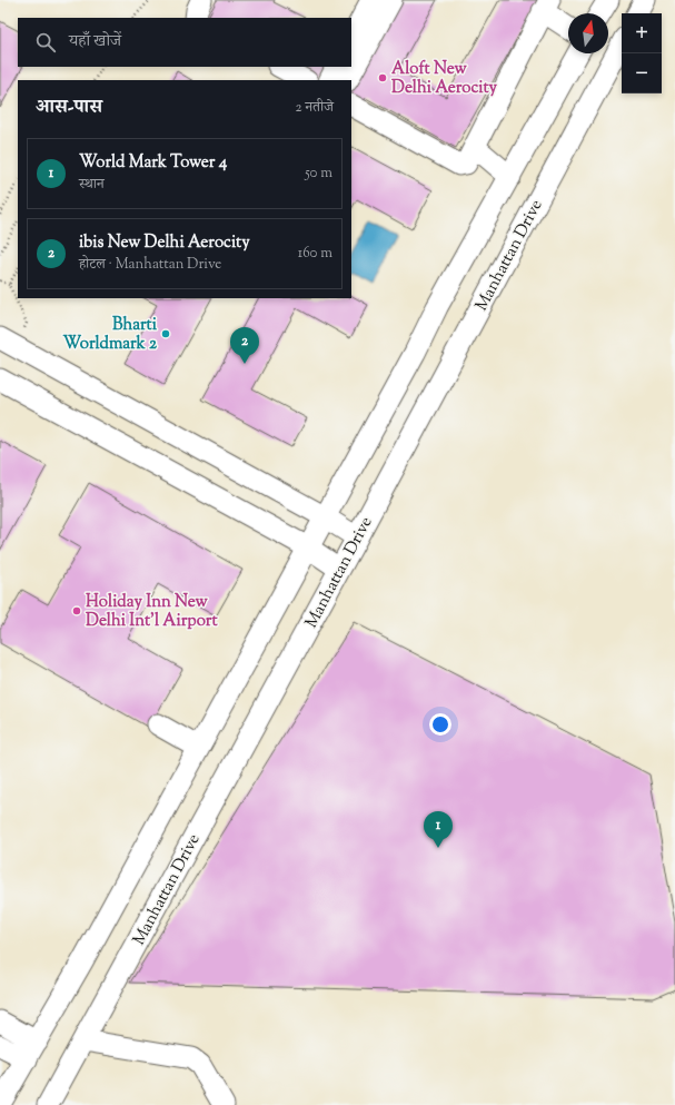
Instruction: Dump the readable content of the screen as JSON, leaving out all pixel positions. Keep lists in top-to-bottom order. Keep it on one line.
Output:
{"streets":{"street":["Manhattan Drive"]},"places":["Aloft New Delhi Aerocity","Bharti Worldmark 2","Holiday Inn New Delhi Int'l Airport"],"north":"top","page":{"map_buttons":["+","−"],"search":"यहाँ खोजें","heading":["आस-पास","2 नतीजे"],"list":[{"mark":"1","name":"World Mark Tower 4","note":"स्थान","value":"50 m"},{"mark":"2","name":"ibis New Delhi Aerocity","note":"होटल · Manhattan Drive","value":"160 m"}],"pins":["2","1"]}}
